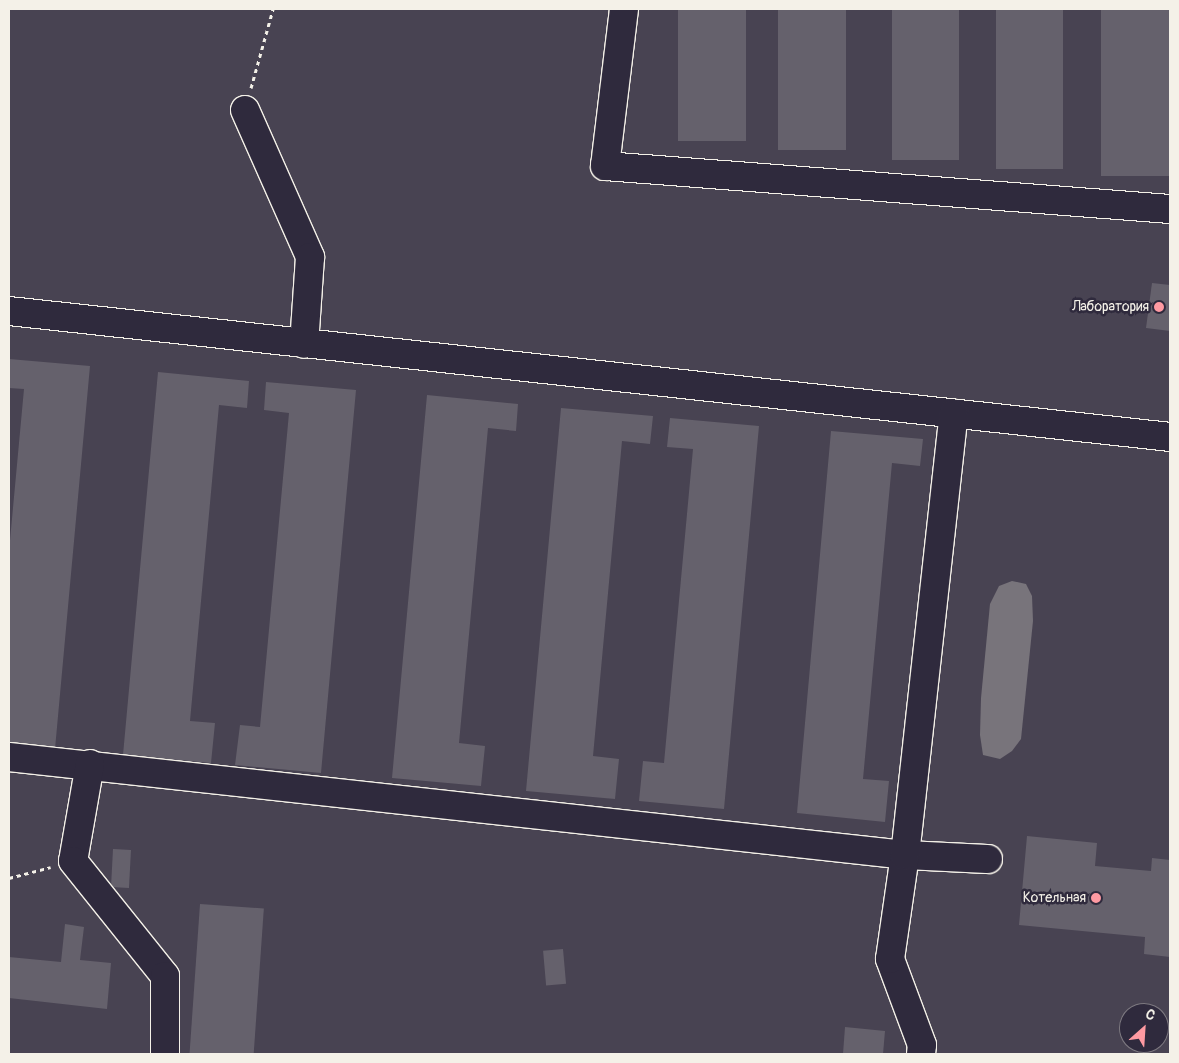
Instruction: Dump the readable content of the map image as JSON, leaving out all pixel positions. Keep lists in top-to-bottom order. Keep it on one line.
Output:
{"places":["Лаборатория","Котельная"],"north":"top right"}
